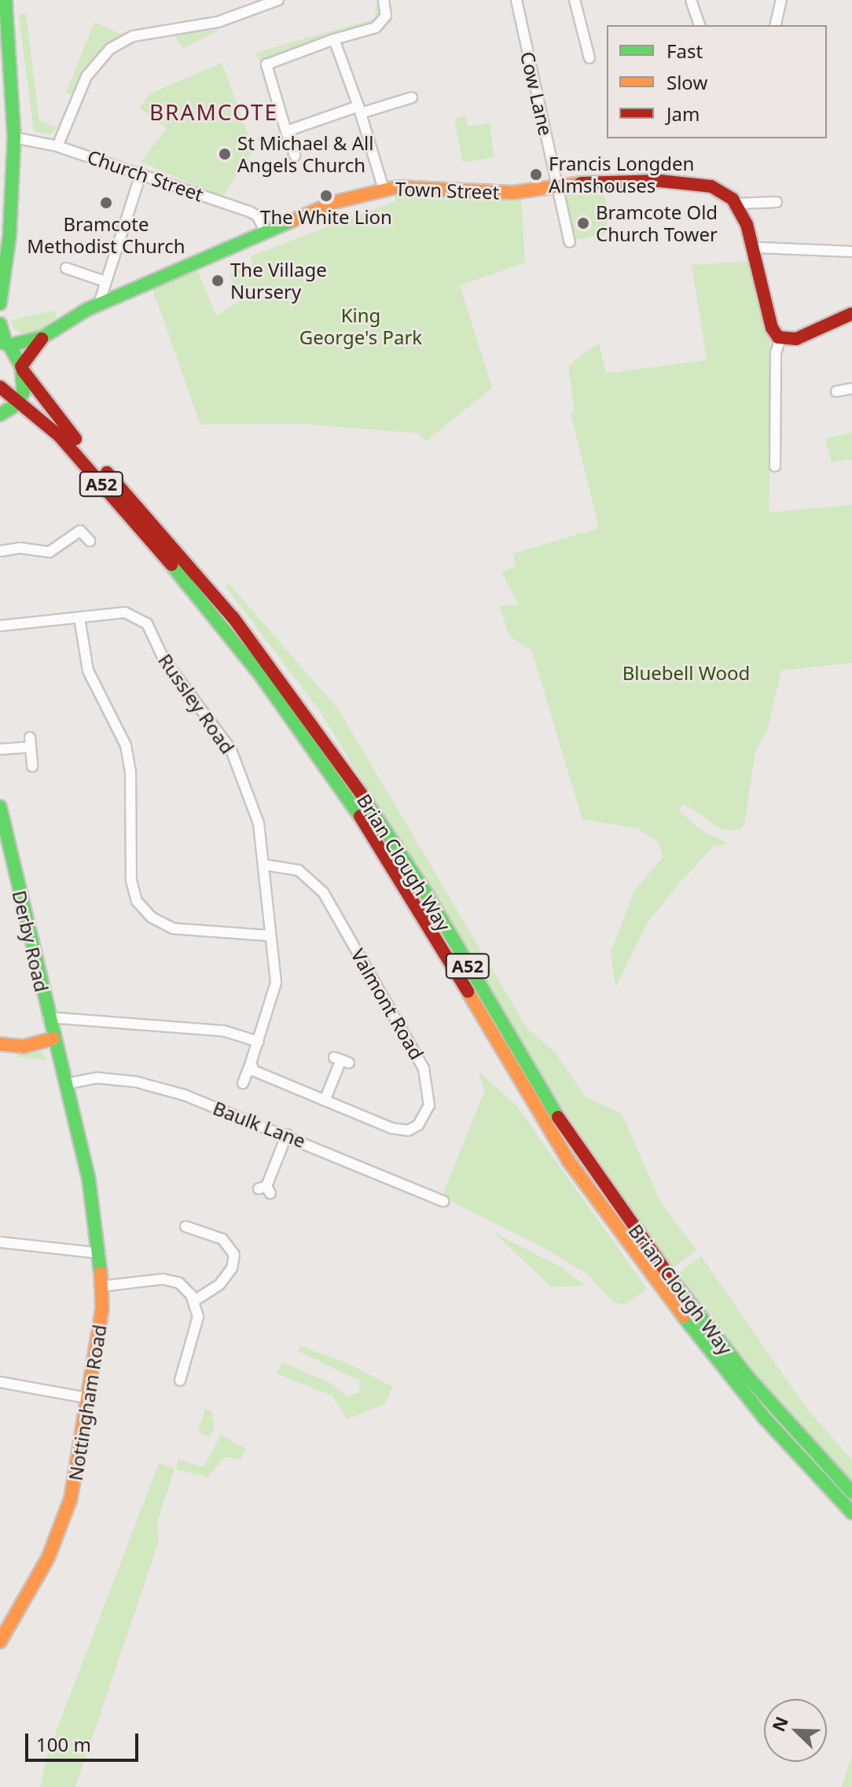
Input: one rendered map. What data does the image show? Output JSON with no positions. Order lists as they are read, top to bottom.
{
  "streets": {
    "main road": [
      "Town Street",
      "A52",
      "Brian Clough Way",
      "Derby Road",
      "Nottingham Road"
    ],
    "street": [
      "Cow Lane",
      "Church Street",
      "Russley Road",
      "Valmont Road",
      "Baulk Lane"
    ]
  },
  "crossings": [
    ["Cow Lane", "Town Street"],
    ["Church Street", "Town Street"],
    ["Town Street", "A52"],
    ["Town Street", "Brian Clough Way"],
    ["A52", "Brian Clough Way"],
    ["Russley Road", "Valmont Road"],
    ["Derby Road", "Nottingham Road"],
    ["Baulk Lane", "Nottingham Road"]
  ],
  "districts": ["BRAMCOTE"],
  "parks": ["King George's Park", "Bluebell Wood"],
  "places": [
    "St Michael & All Angels Church",
    "Francis Longden Almshouses",
    "The White Lion",
    "Bramcote Methodist Church",
    "Bramcote Old Church Tower",
    "The Village Nursery"
  ],
  "legend": ["Fast", "Slow", "Jam"],
  "scale_bar": "100 m",
  "north": "top left"
}
